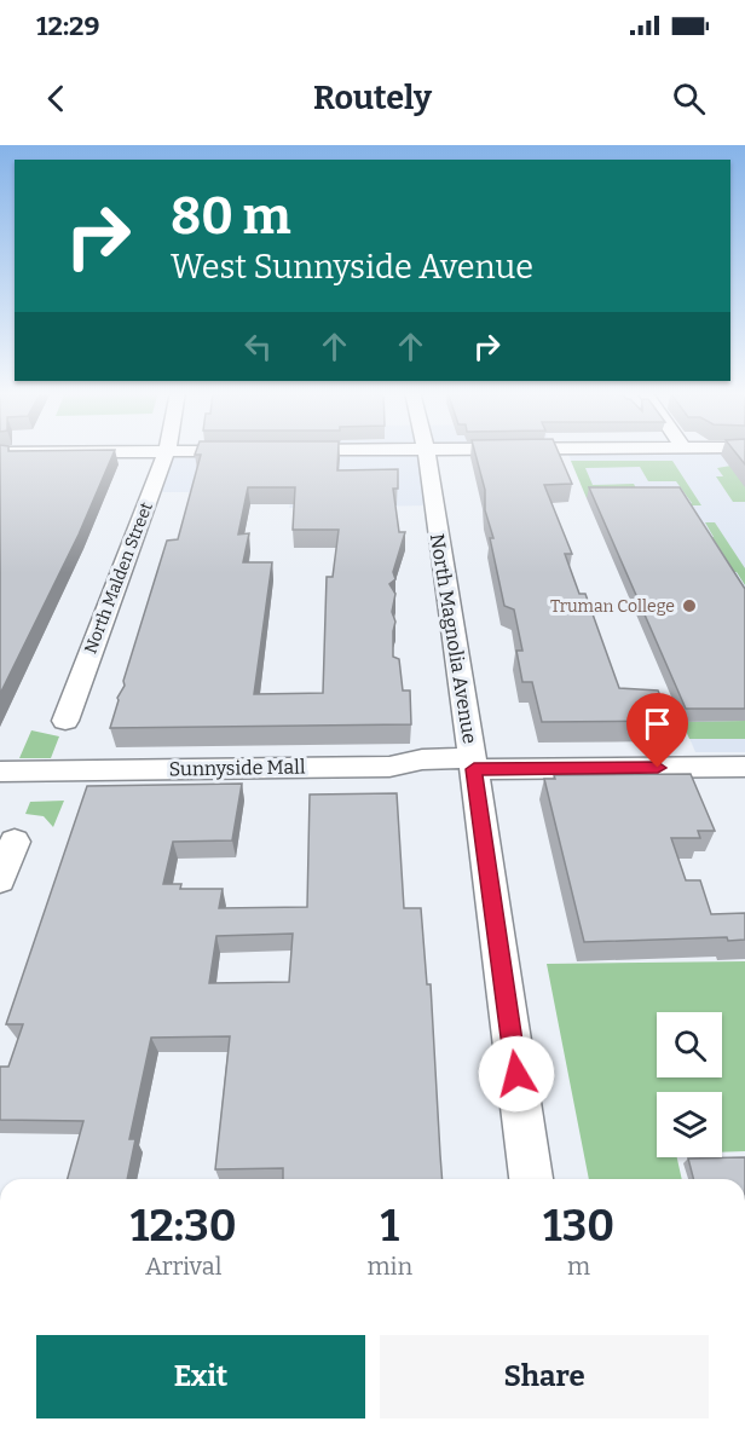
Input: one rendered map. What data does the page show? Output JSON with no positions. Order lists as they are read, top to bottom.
{
  "streets": {
    "street": ["North Malden Street", "North Magnolia Avenue", "Sunnyside Mall"]
  },
  "crossings": [
    ["North Magnolia Avenue", "Sunnyside Mall"]
  ],
  "places": ["Truman College"],
  "page": {
    "status": "12:29",
    "header": "Routely",
    "turn": ["80 m", "West Sunnyside Avenue"],
    "eta": [
      "12:30",
      "Arrival",
      "1",
      "min",
      "130",
      "m"
    ],
    "buttons": ["Exit", "Share"]
  }
}
